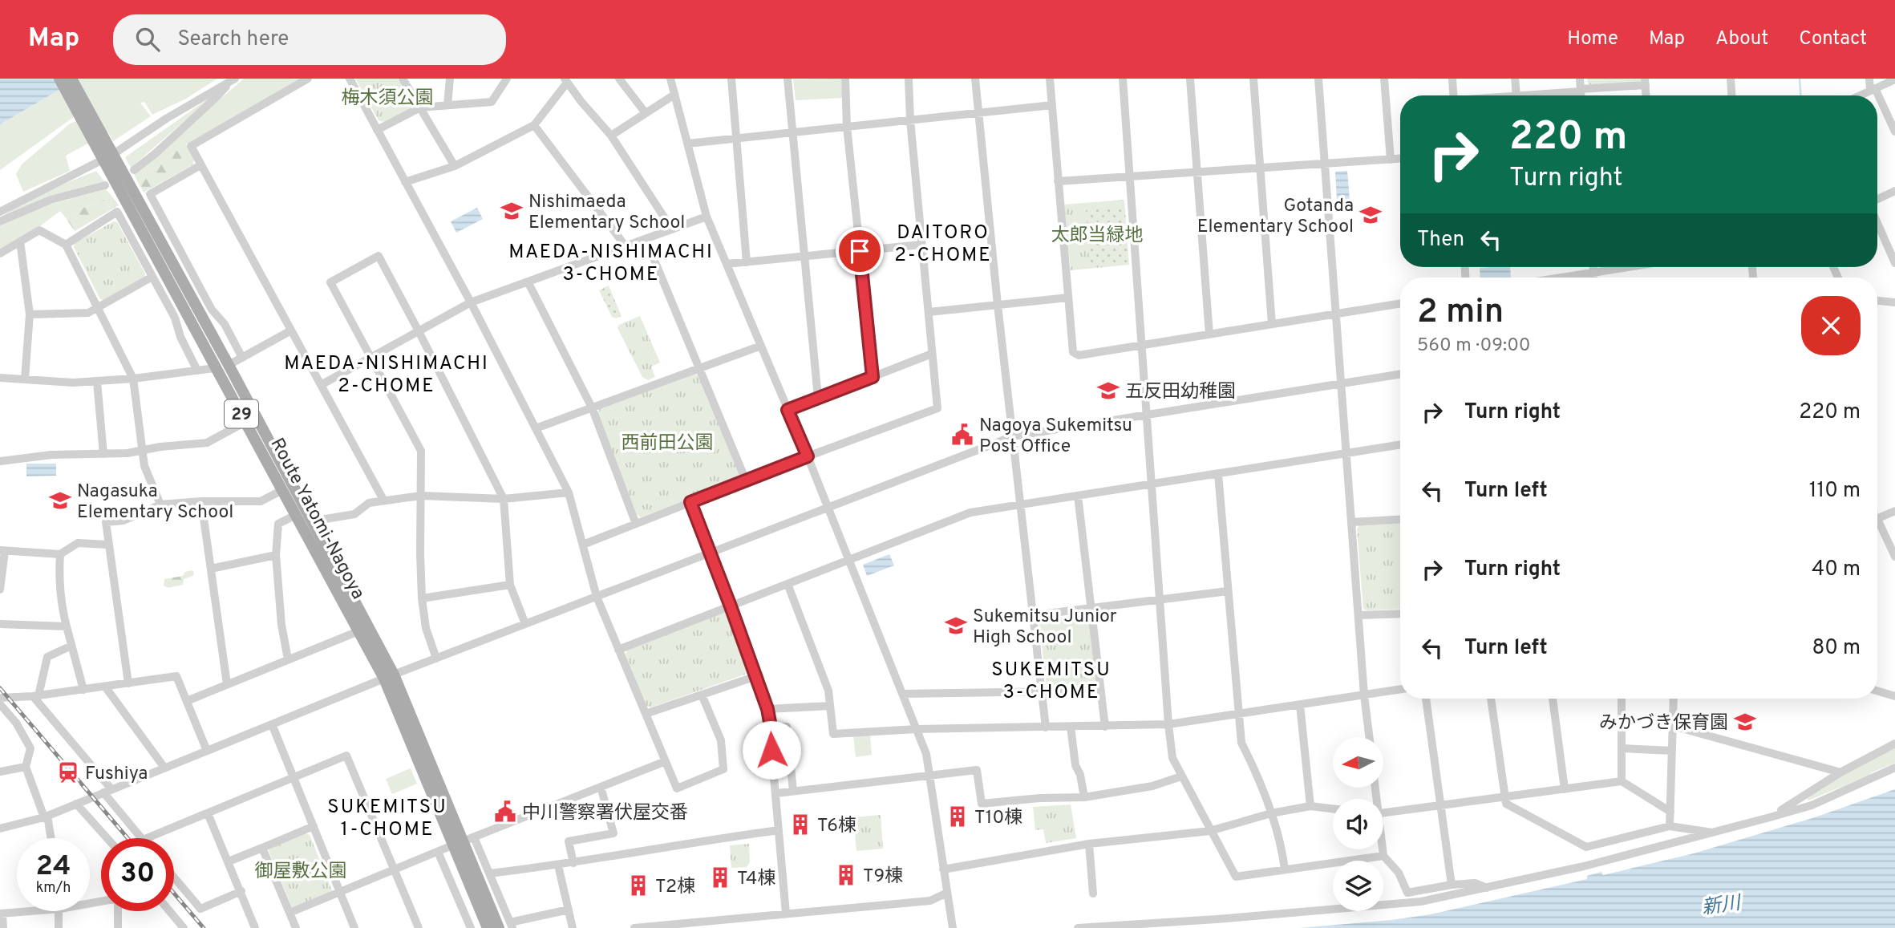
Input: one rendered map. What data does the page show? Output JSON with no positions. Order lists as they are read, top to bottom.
{
  "streets": {
    "main road": ["29", "Route Yatomi-Nagoya"]
  },
  "districts": [
    "DAITORO 2-CHOME",
    "MAEDA-NISHIMACHI 3-CHOME",
    "MAEDA-NISHIMACHI 2-CHOME",
    "SUKEMITSU 3-CHOME",
    "SUKEMITSU 1-CHOME"
  ],
  "water": ["新川"],
  "parks": [
    "梅木須公園",
    "太郎当緑地",
    "西前田公園",
    "御屋敷公園"
  ],
  "places": {
    "school or university": [
      "Nishimaeda Elementary School",
      "Gotanda Elementary School",
      "五反田幼稚園",
      "Nagasuka Elementary School",
      "Sukemitsu Junior High School",
      "みかづき保育園"
    ],
    "public building": ["Nagoya Sukemitsu Post Office", "中川警察署伏屋交番"],
    "station": ["Fushiya"],
    "building": [
      "T10棟",
      "T6棟",
      "T9棟",
      "T4棟",
      "T2棟"
    ]
  },
  "north": "left",
  "page": {
    "header": "Map",
    "search": "Search here",
    "nav": [
      "Home",
      "Map",
      "About",
      "Contact"
    ],
    "turn": ["220 m", "Turn right"],
    "then": "Then",
    "heading": ["2 min", "560 m · 09:00"],
    "list": [
      {
        "name": "Turn right",
        "value": "220 m"
      },
      {
        "name": "Turn left",
        "value": "110 m"
      },
      {
        "name": "Turn right",
        "value": "40 m"
      },
      {
        "name": "Turn left",
        "value": "80 m"
      }
    ],
    "speed": "24 km/h",
    "limit": "30"
  }
}
